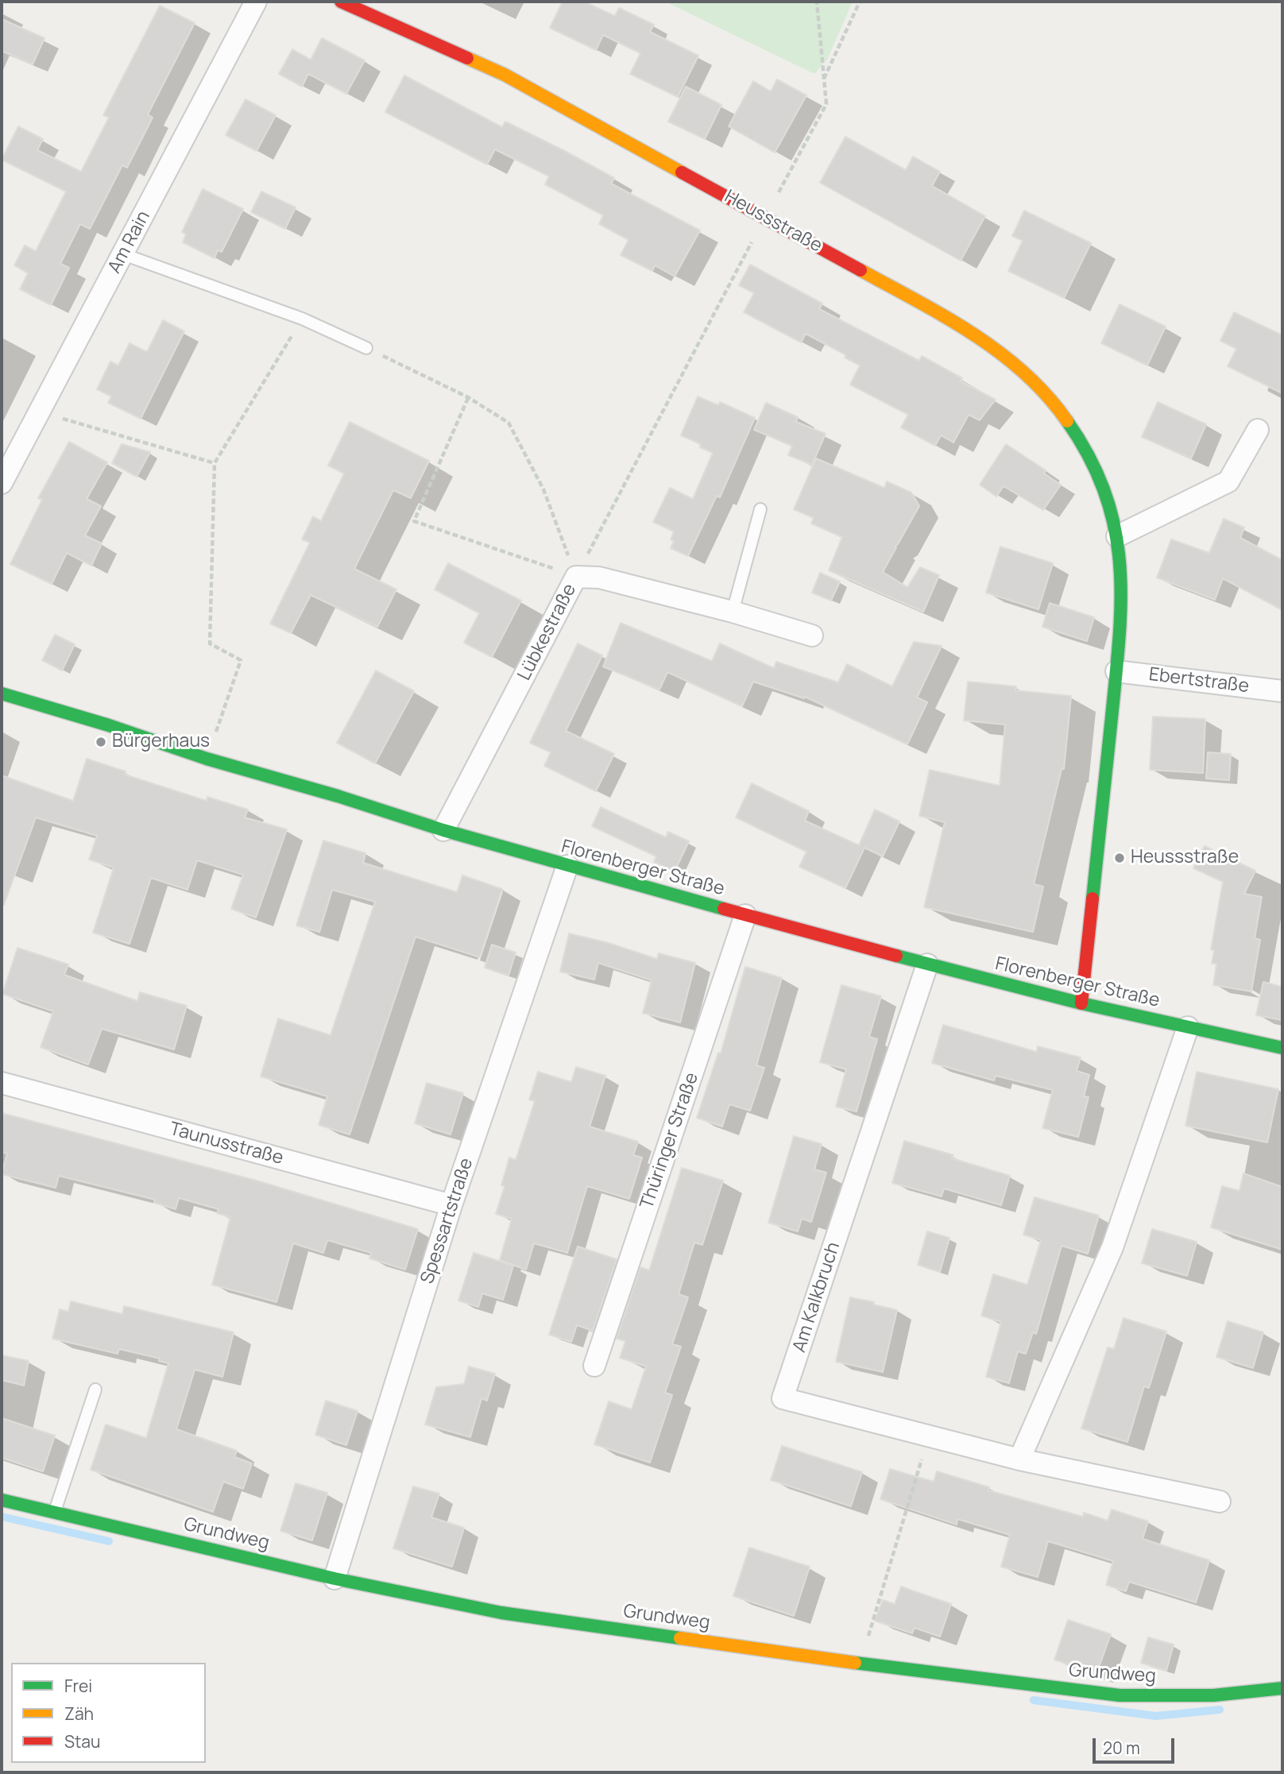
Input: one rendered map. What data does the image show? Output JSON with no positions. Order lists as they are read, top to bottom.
{
  "streets": {
    "street": [
      "Heussstraße",
      "Am Rain",
      "Lübkestraße",
      "Ebertstraße",
      "Florenberger Straße",
      "Thüringer Straße",
      "Taunusstraße",
      "Spessartstraße",
      "Am Kalkbruch",
      "Grundweg"
    ]
  },
  "crossings": [
    ["Heussstraße", "Ebertstraße"],
    ["Heussstraße", "Florenberger Straße"],
    ["Lübkestraße", "Florenberger Straße"],
    ["Florenberger Straße", "Thüringer Straße"],
    ["Florenberger Straße", "Spessartstraße"],
    ["Florenberger Straße", "Am Kalkbruch"],
    ["Taunusstraße", "Spessartstraße"],
    ["Spessartstraße", "Grundweg"]
  ],
  "places": ["Bürgerhaus", "Heussstraße"],
  "legend": ["Frei", "Zäh", "Stau"],
  "scale_bar": "20 m"
}
